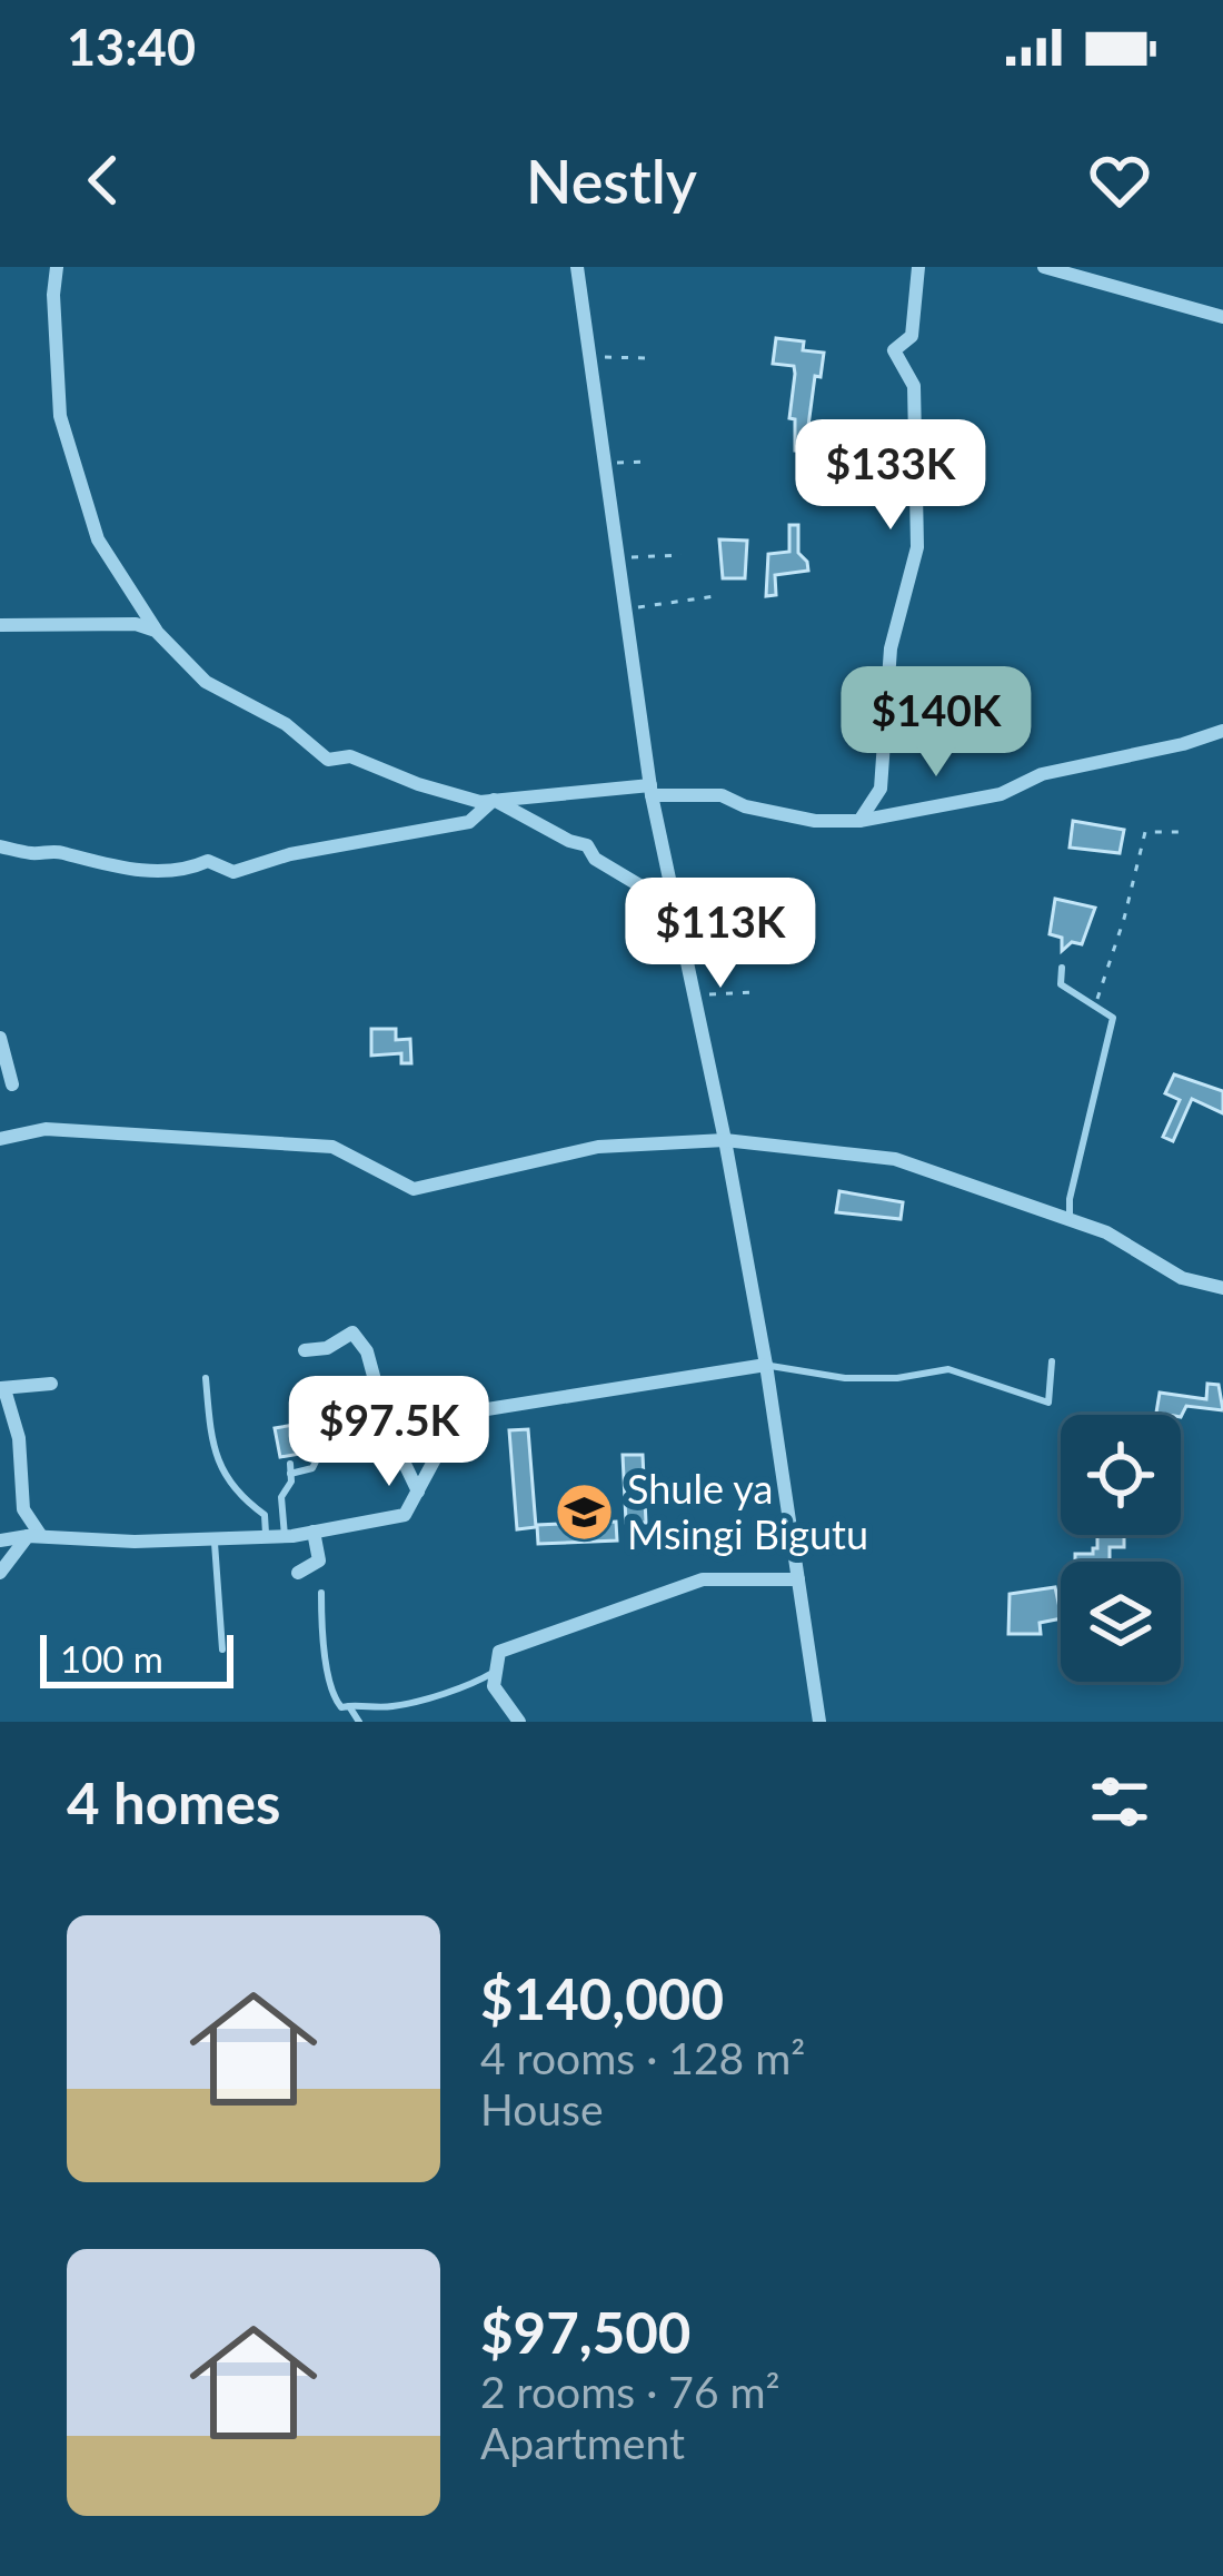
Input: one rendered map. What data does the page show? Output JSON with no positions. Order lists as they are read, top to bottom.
{
  "places": {
    "school or university": ["Shule ya Msingi Bigutu"]
  },
  "scale_bar": "100 m",
  "page": {
    "status": "13:40",
    "header": "Nestly",
    "price": [
      "$133K",
      "$140K",
      "$113K",
      "$97.5K"
    ],
    "scale": "100 m",
    "heading": "4 homes",
    "list": [
      {
        "name": "$140,000",
        "note": "4 rooms · 128 m² · House"
      },
      {
        "name": "$97,500",
        "note": "2 rooms · 76 m² · Apartment"
      }
    ]
  }
}
